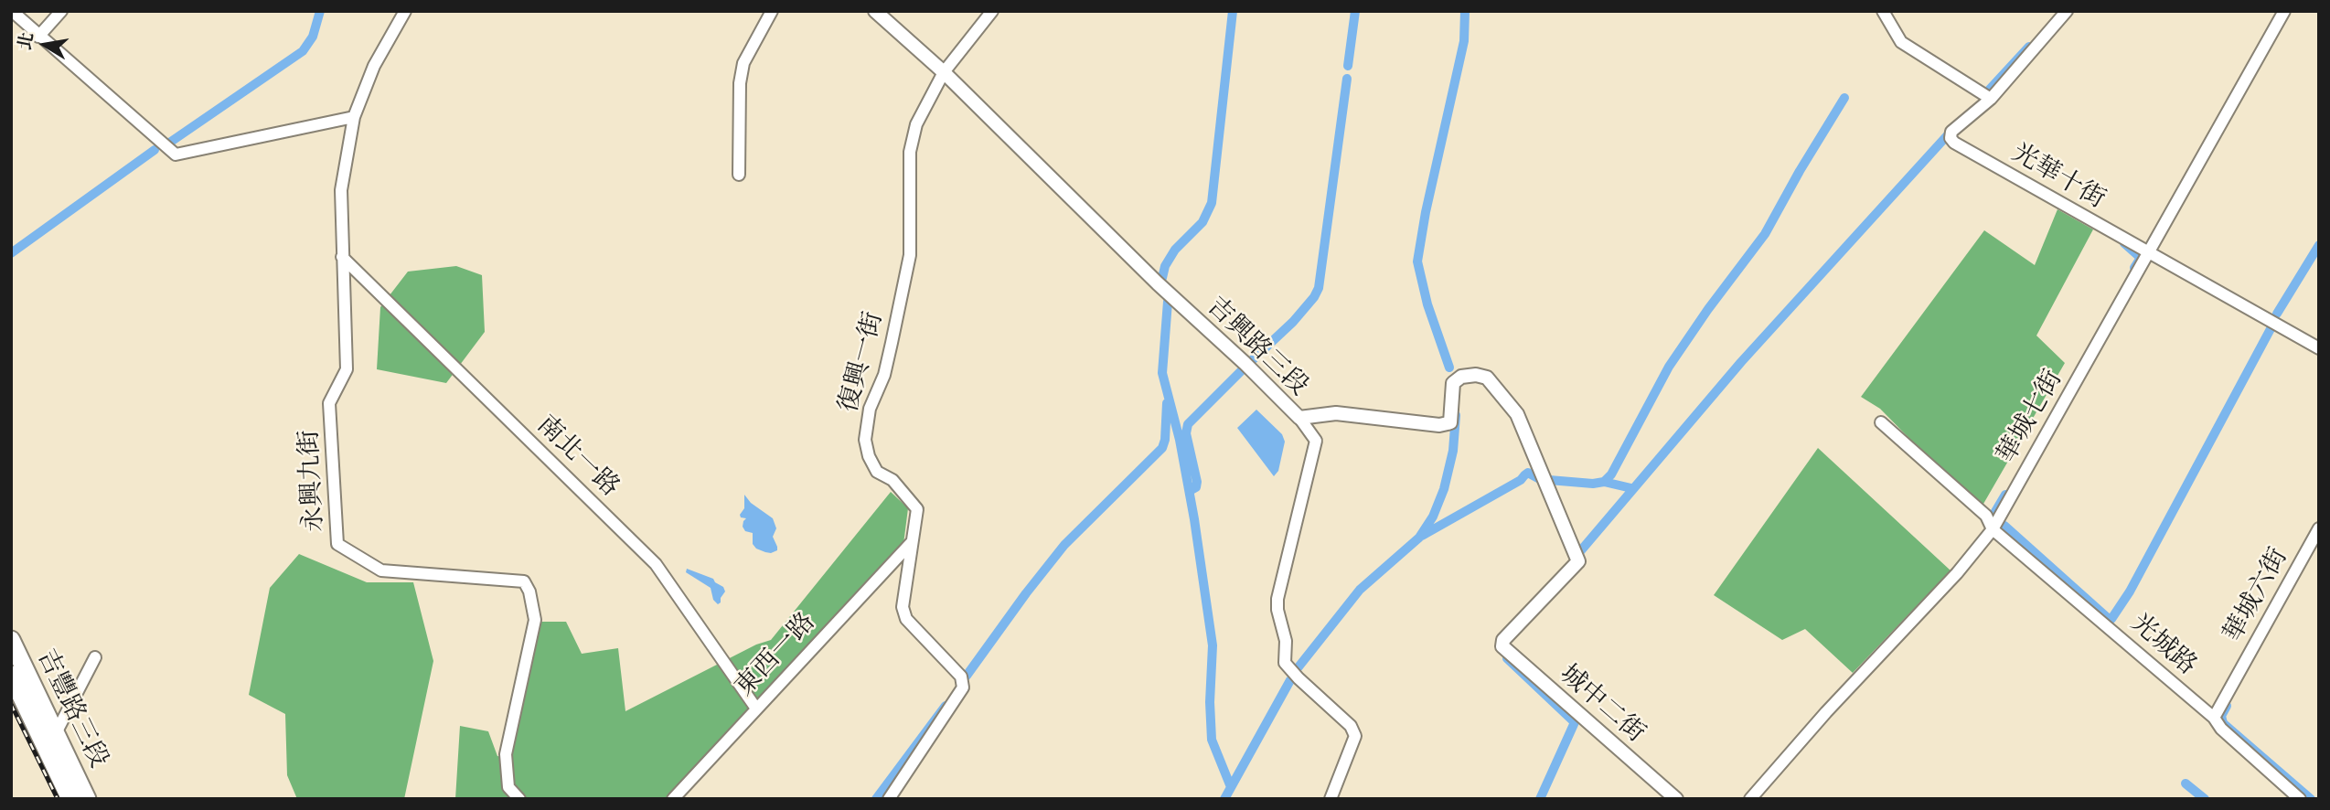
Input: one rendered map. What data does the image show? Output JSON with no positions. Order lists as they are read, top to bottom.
{
  "streets": {
    "main road": ["吉豐路三段"],
    "street": [
      "光華十街",
      "吉興路三段",
      "復興一街",
      "華城七街",
      "南北一路",
      "永興九街",
      "華城六街",
      "光城路",
      "東西一路",
      "城中二街"
    ]
  },
  "crossings": [
    ["光華十街", "華城七街"],
    ["吉興路三段", "復興一街"],
    ["吉興路三段", "城中二街"],
    ["復興一街", "東西一路"],
    ["華城七街", "光城路"],
    ["南北一路", "永興九街"],
    ["南北一路", "東西一路"],
    ["華城六街", "光城路"]
  ],
  "north": "left"
}
